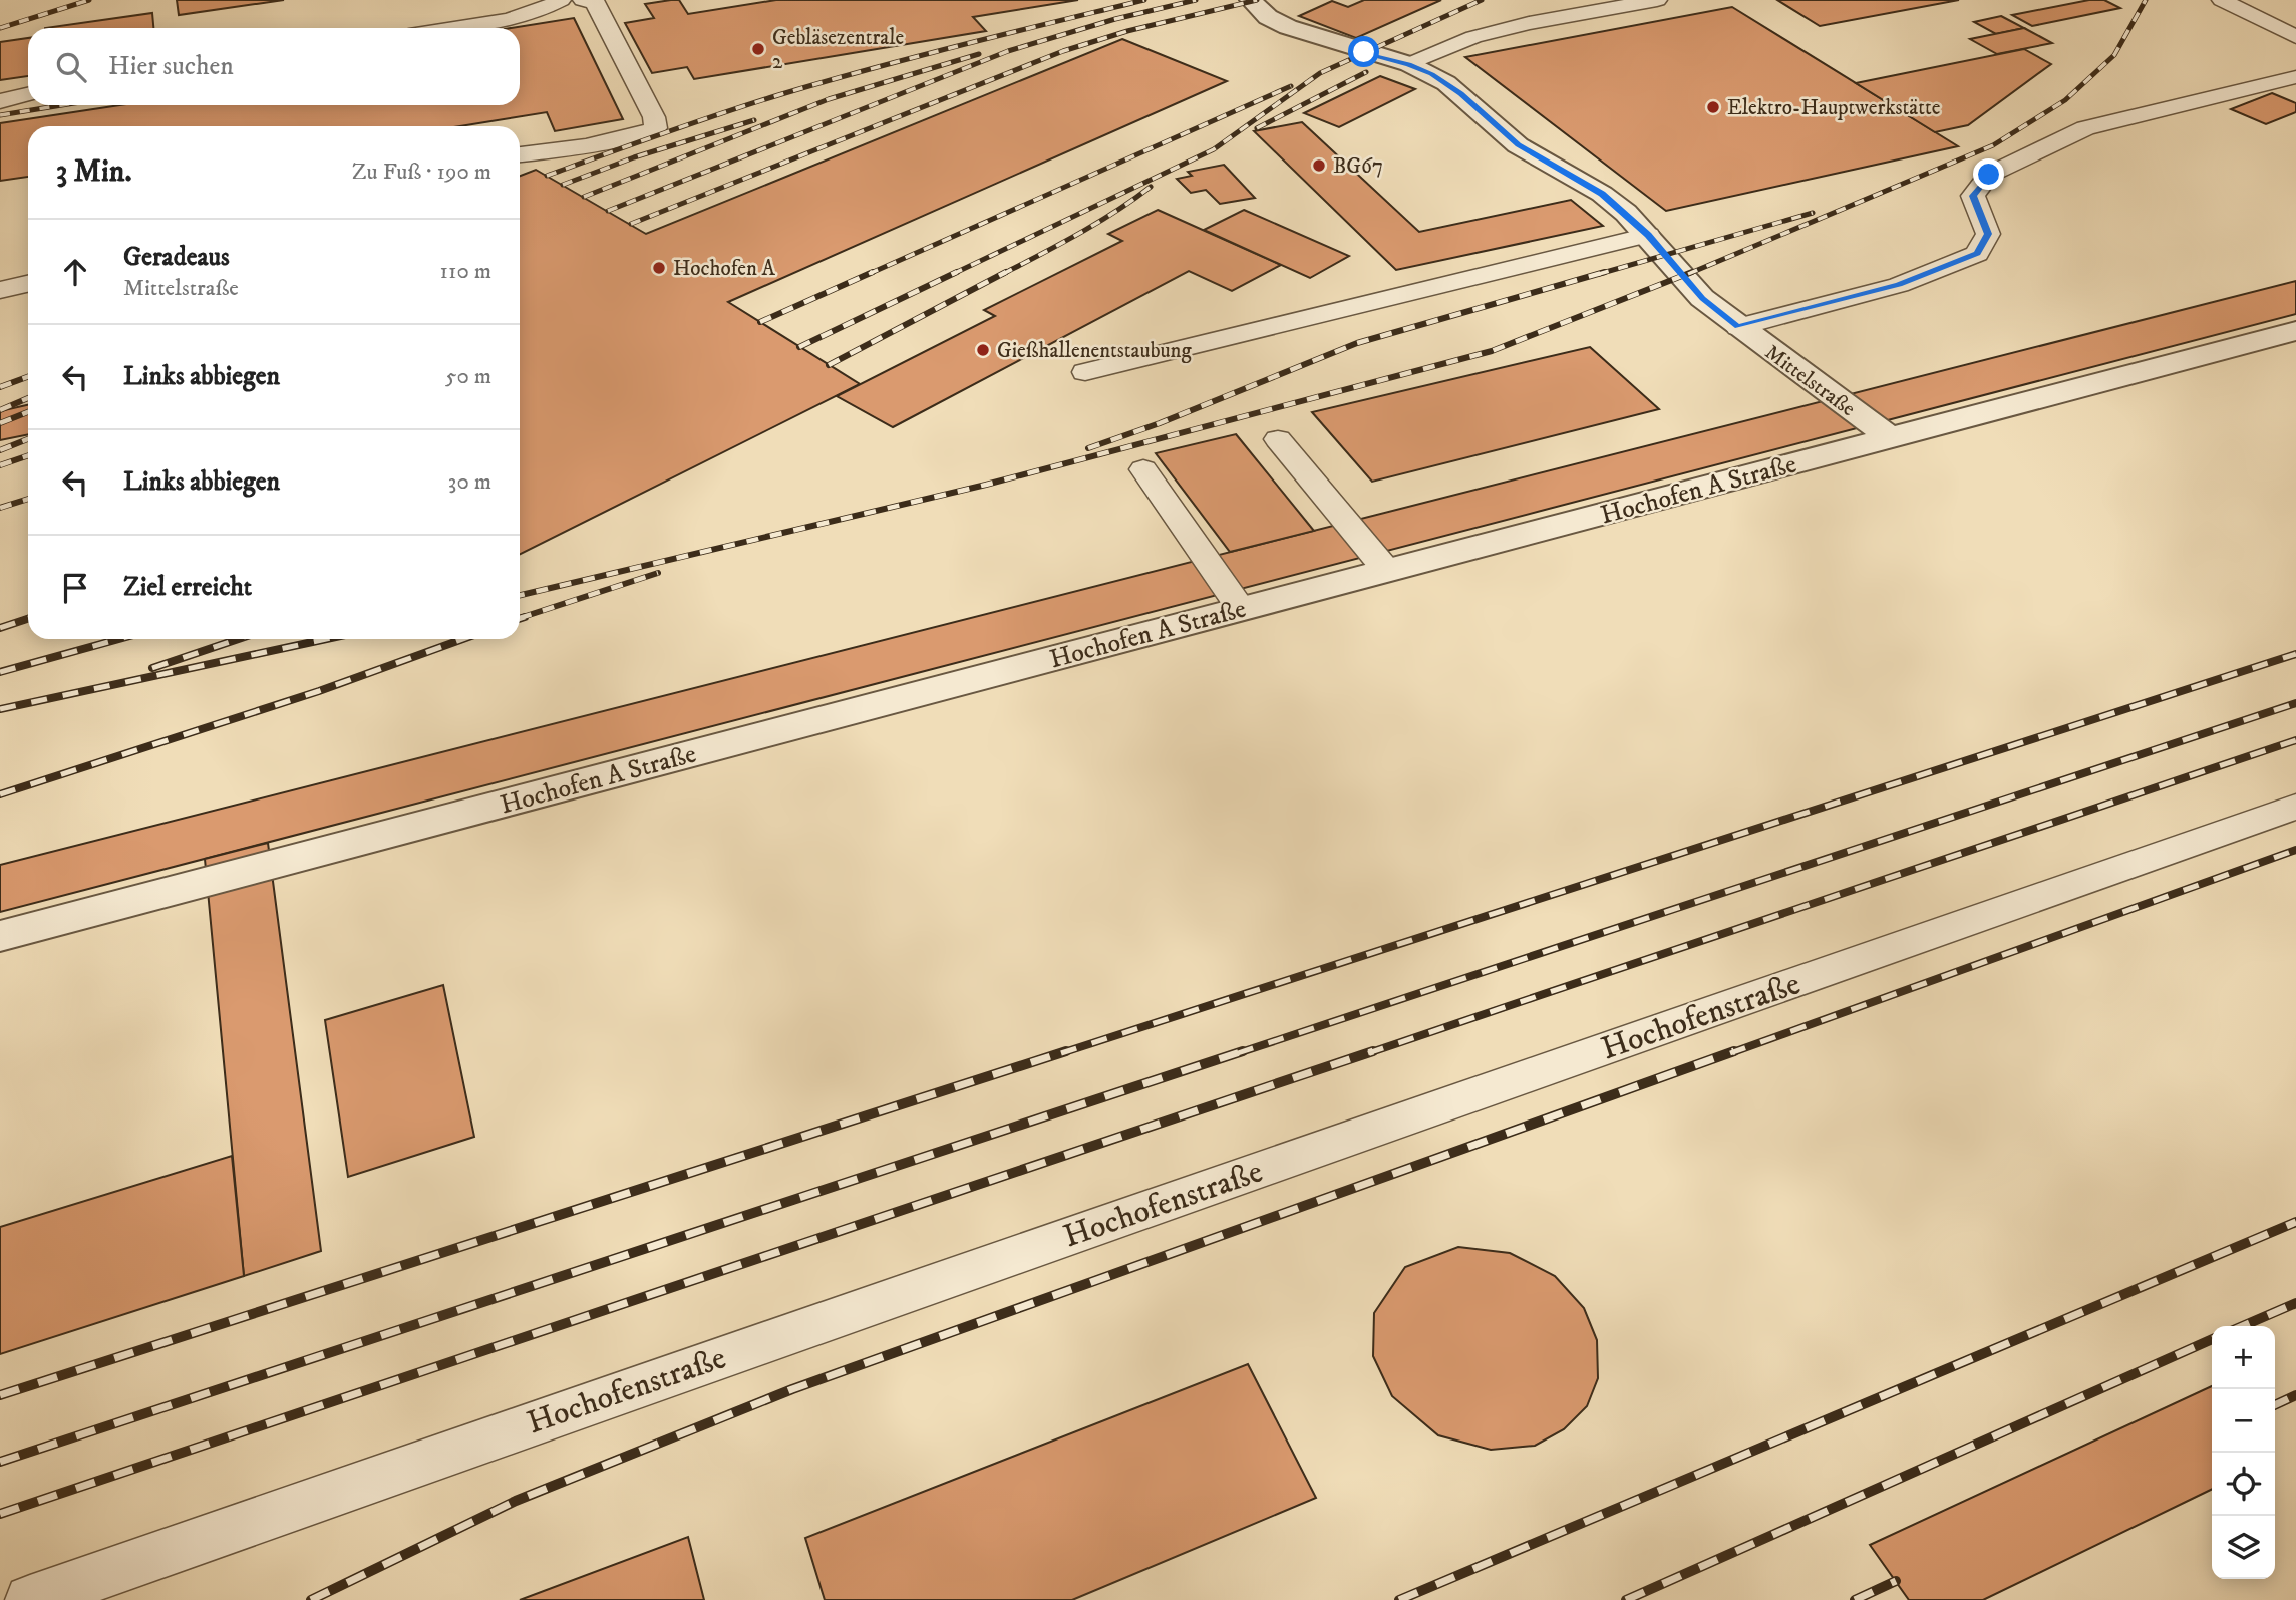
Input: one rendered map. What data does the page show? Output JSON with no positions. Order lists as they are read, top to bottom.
{
  "streets": {
    "street": ["Mittelstraße", "Hochofen A Straße"],
    "lane": ["Hochofenstraße"]
  },
  "crossings": [
    ["Mittelstraße", "Hochofen A Straße"]
  ],
  "places": [
    "Gebläsezentrale 2",
    "Elektro-Hauptwerkstätte",
    "BG67",
    "Hochofen A",
    "Gießhallenentstaubung"
  ],
  "page": {
    "search": "Hier suchen",
    "heading": ["3 Min.", "Zu Fuß · 190 m"],
    "list": [
      ["Geradeaus", "Mittelstraße", "110 m"],
      ["Links abbiegen", "50 m"],
      ["Links abbiegen", "30 m"],
      "Ziel erreicht"
    ],
    "map_buttons": ["+", "−"]
  }
}
